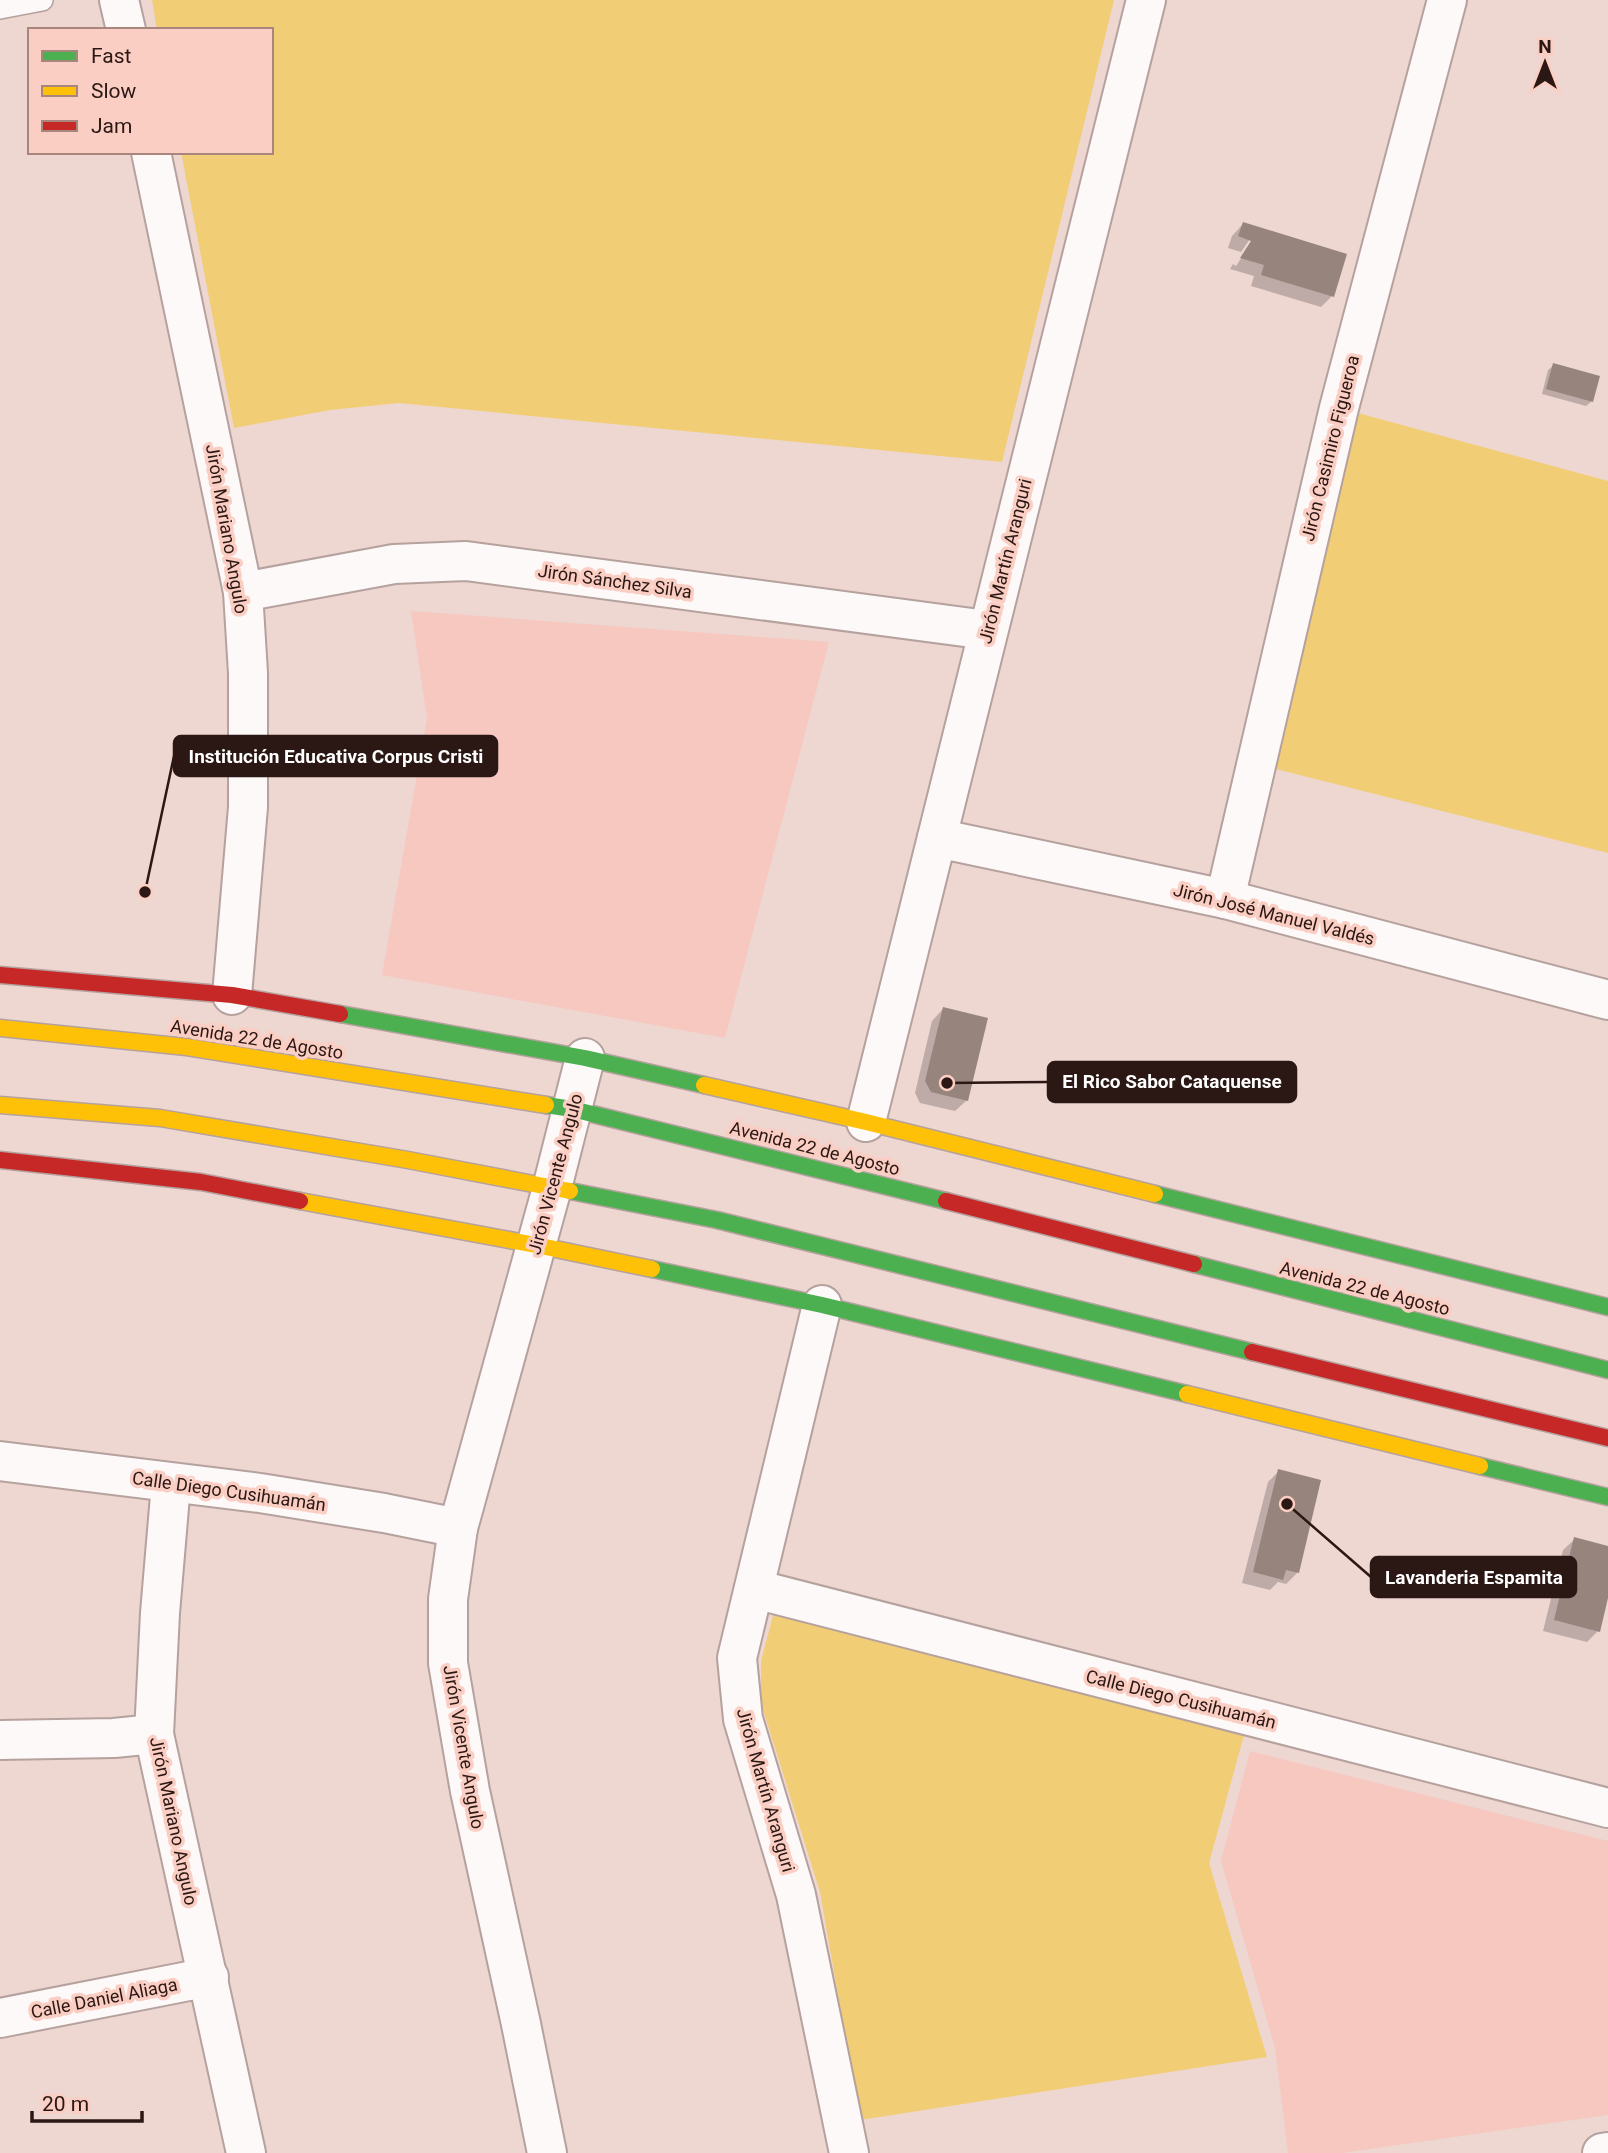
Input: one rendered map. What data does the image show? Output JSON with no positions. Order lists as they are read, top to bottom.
{
  "streets": {
    "street": [
      "Jirón Casimiro Figueroa",
      "Jirón Mariano Angulo",
      "Jirón Martín Aranguri",
      "Jirón Sánchez Silva",
      "Jirón José Manuel Valdés",
      "Avenida 22 de Agosto",
      "Jirón Vicente Angulo",
      "Calle Diego Cusihuamán",
      "Calle Daniel Aliaga"
    ]
  },
  "crossings": [
    ["Jirón Casimiro Figueroa", "Jirón José Manuel Valdés"],
    ["Jirón Mariano Angulo", "Jirón Sánchez Silva"],
    ["Jirón Mariano Angulo", "Avenida 22 de Agosto"],
    ["Jirón Mariano Angulo", "Calle Diego Cusihuamán"],
    ["Jirón Mariano Angulo", "Calle Daniel Aliaga"],
    ["Jirón Martín Aranguri", "Jirón Sánchez Silva"],
    ["Jirón Martín Aranguri", "Jirón José Manuel Valdés"],
    ["Jirón Martín Aranguri", "Avenida 22 de Agosto"],
    ["Jirón Martín Aranguri", "Calle Diego Cusihuamán"],
    ["Avenida 22 de Agosto", "Jirón Vicente Angulo"],
    ["Jirón Vicente Angulo", "Calle Diego Cusihuamán"]
  ],
  "places": ["Institución Educativa Corpus Cristi", "El Rico Sabor Cataquense", "Lavanderia Espamita"],
  "legend": ["Fast", "Slow", "Jam"],
  "scale_bar": "20 m",
  "north": "top"
}
